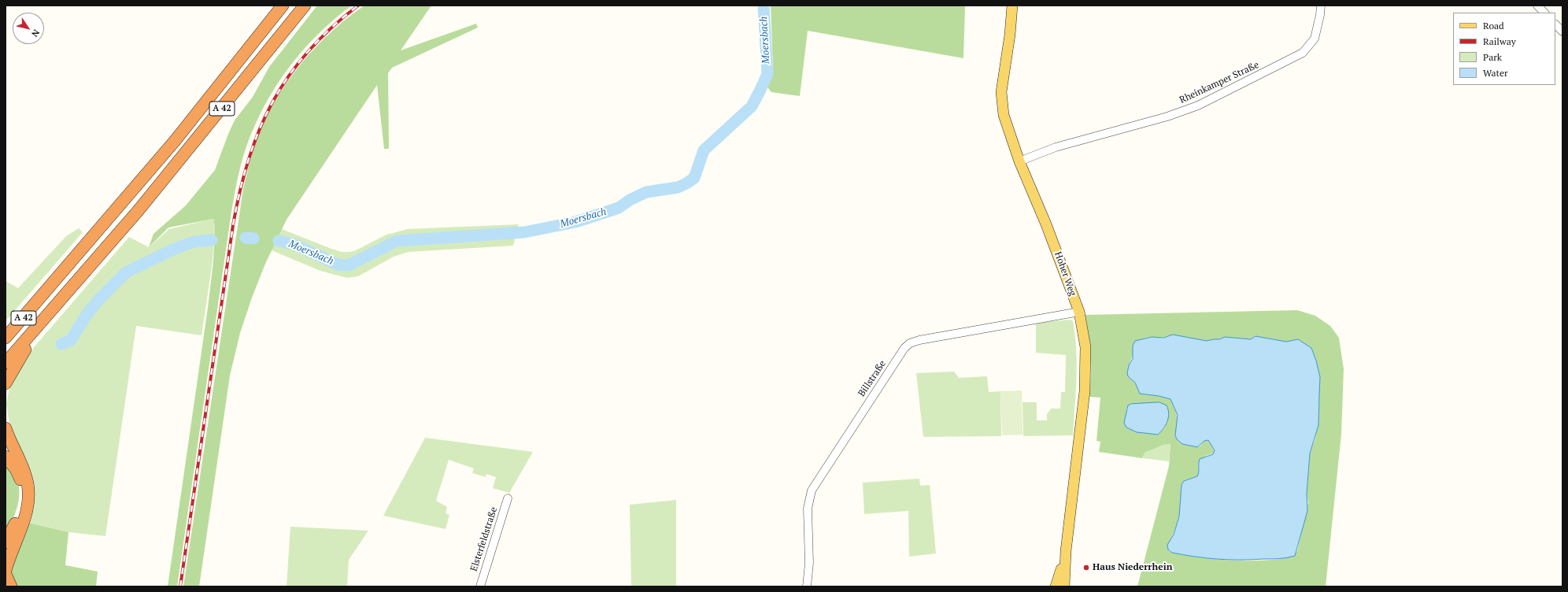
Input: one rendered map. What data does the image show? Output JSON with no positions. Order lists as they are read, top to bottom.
{
  "streets": {
    "highway": ["A 42"],
    "main road": ["Hoher Weg"],
    "street": ["Rheinkamper Straße", "Billstraße", "Elsterfeldstraße"]
  },
  "crossings": [
    ["Rheinkamper Straße", "Hoher Weg"],
    ["Hoher Weg", "Billstraße"]
  ],
  "water": ["Moersbach"],
  "places": ["Haus Niederrhein"],
  "legend": [
    "Road",
    "Railway",
    "Park",
    "Water"
  ],
  "north": "bottom right"
}
